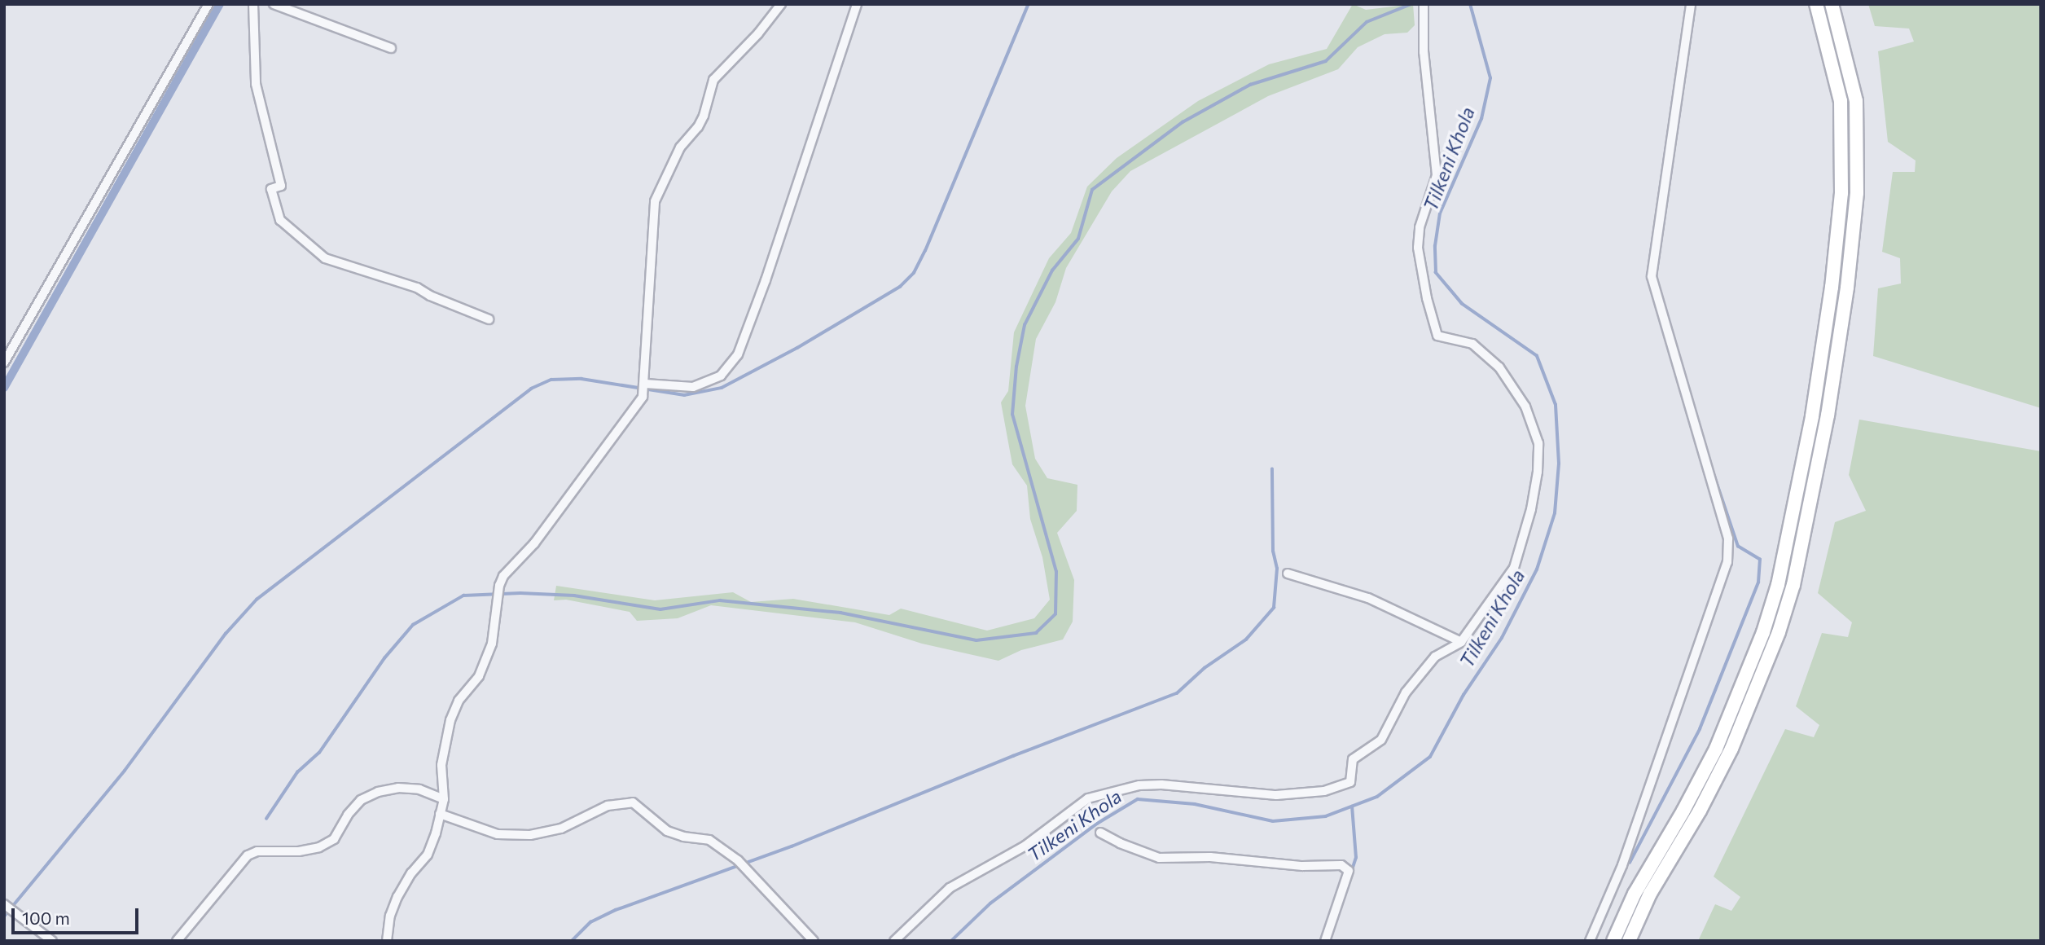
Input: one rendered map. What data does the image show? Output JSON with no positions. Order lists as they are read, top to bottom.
{
  "water": ["Tilkeni Khola"],
  "scale_bar": "100 m"
}
